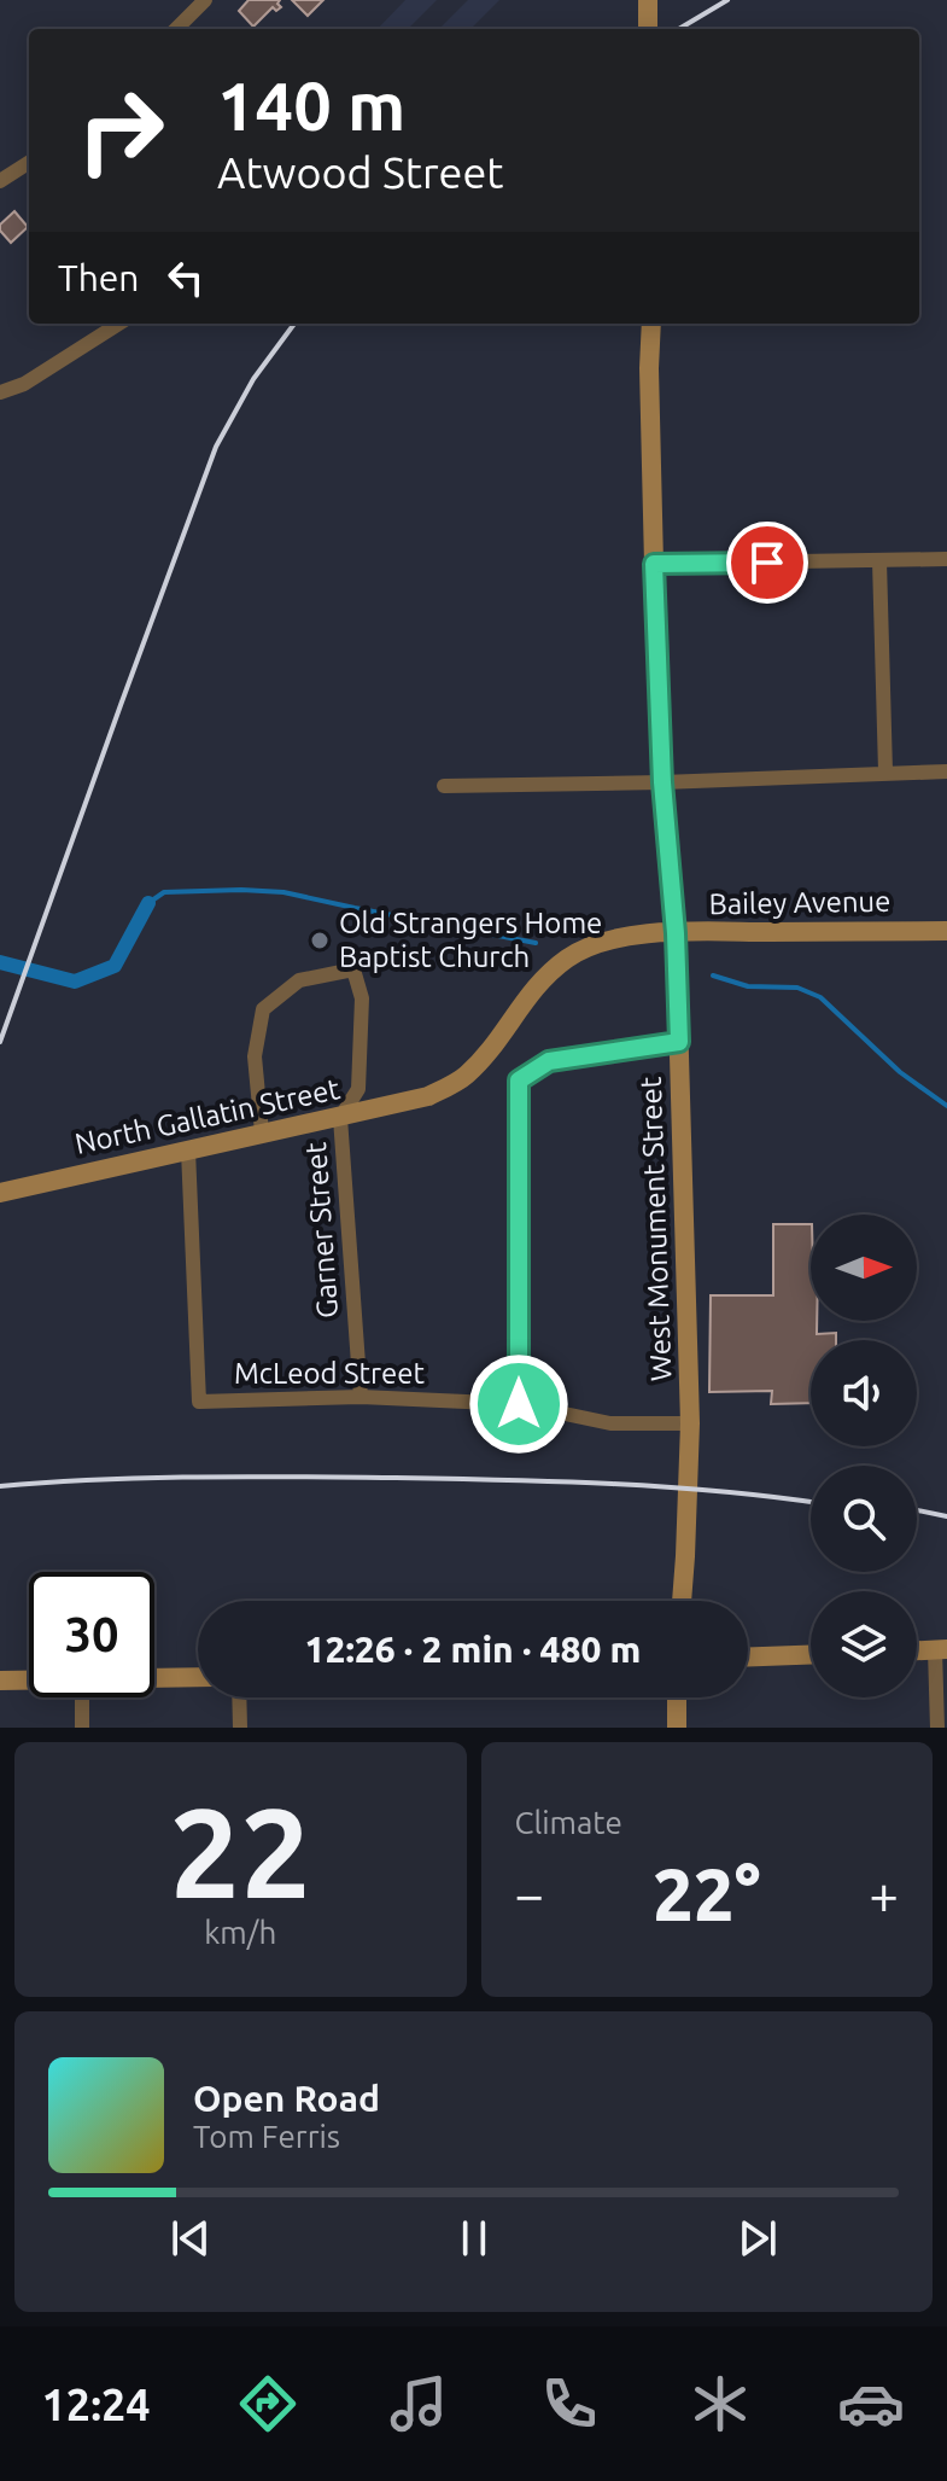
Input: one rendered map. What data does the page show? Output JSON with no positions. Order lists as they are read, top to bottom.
{
  "streets": {
    "street": [
      "Bailey Avenue",
      "North Gallatin Street",
      "West Monument Street",
      "Garner Street",
      "McLeod Street"
    ]
  },
  "crossings": [
    ["Bailey Avenue", "North Gallatin Street"],
    ["Bailey Avenue", "West Monument Street"],
    ["North Gallatin Street", "Garner Street"],
    ["North Gallatin Street", "McLeod Street"],
    ["West Monument Street", "McLeod Street"],
    ["Garner Street", "McLeod Street"]
  ],
  "places": ["Old Strangers Home Baptist Church"],
  "north": "right",
  "page": {
    "turn": ["140 m", "Atwood Street"],
    "then": "Then",
    "limit": "30",
    "trip": "12:26 · 2 min · 480 m",
    "tile": [
      ["22", "km/h"],
      "Climate"
    ],
    "heat": ["−", "22°", "+"],
    "song": ["Open Road", "Tom Ferris"],
    "tabs": "12:24"
  }
}
